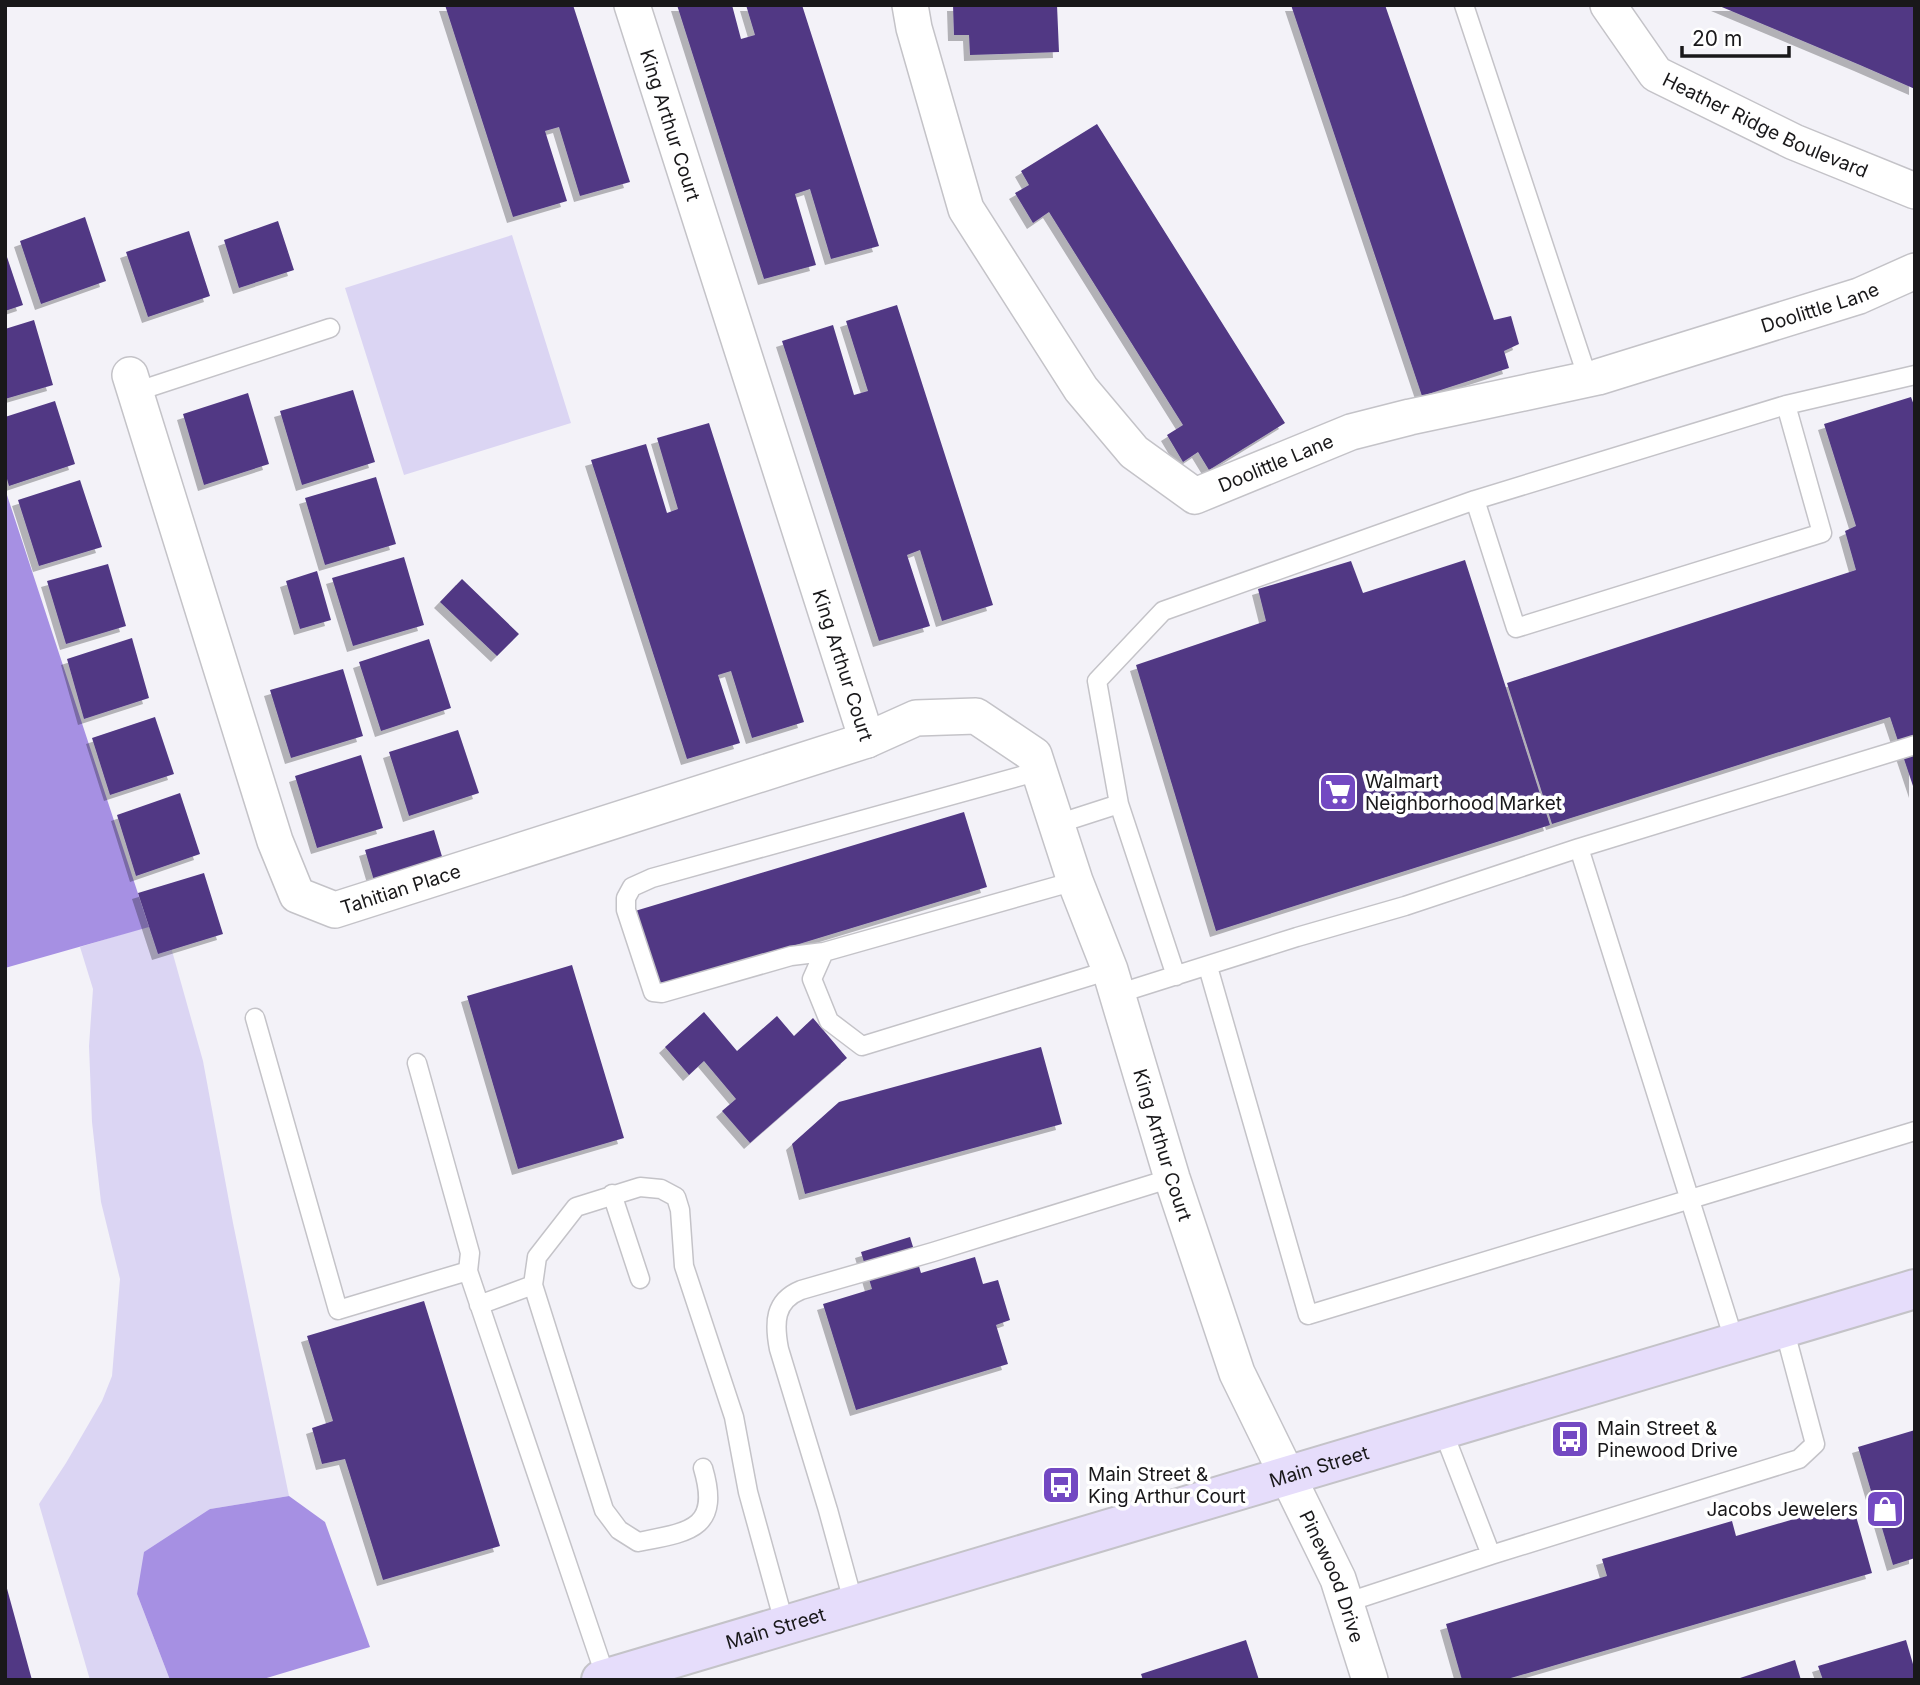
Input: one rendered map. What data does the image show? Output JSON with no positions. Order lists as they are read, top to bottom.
{
  "streets": {
    "main road": ["Main Street"],
    "street": [
      "King Arthur Court",
      "Heather Ridge Boulevard",
      "Doolittle Lane",
      "Tahitian Place",
      "Pinewood Drive"
    ]
  },
  "crossings": [
    ["King Arthur Court", "Tahitian Place"],
    ["King Arthur Court", "Main Street"],
    ["King Arthur Court", "Pinewood Drive"],
    ["Main Street", "Pinewood Drive"]
  ],
  "places": {
    "supermarket": ["Walmart Neighborhood Market"],
    "bus stop": ["Main Street & Pinewood Drive", "Main Street & King Arthur Court"],
    "shop": ["Jacobs Jewelers"]
  },
  "scale_bar": "20 m"
}
